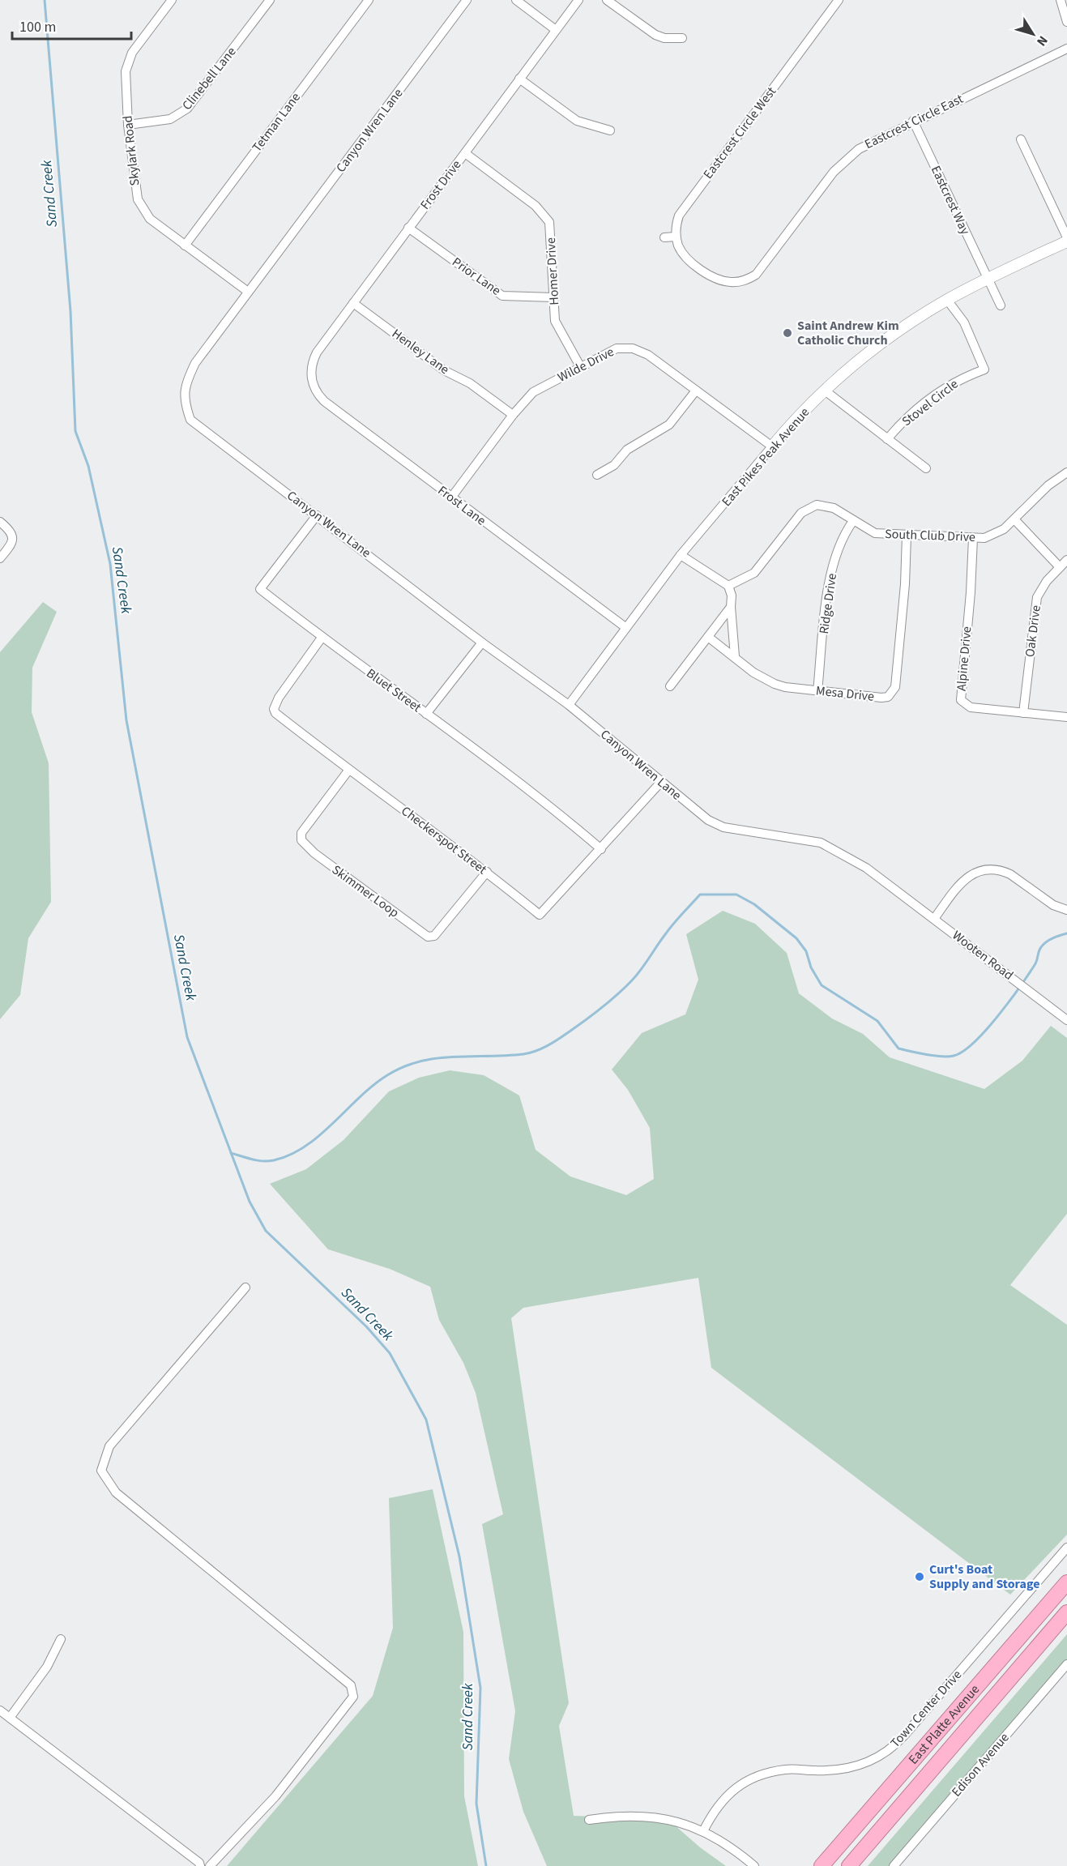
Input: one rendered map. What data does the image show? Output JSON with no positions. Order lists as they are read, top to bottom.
{
  "streets": {
    "highway": ["East Platte Avenue"],
    "street": [
      "Clinebell Lane",
      "Eastcrest Circle East",
      "Tetman Lane",
      "Canyon Wren Lane",
      "Eastcrest Circle West",
      "Skylark Road",
      "Frost Drive",
      "Eastcrest Way",
      "Homer Drive",
      "Prior Lane",
      "Henley Lane",
      "Wilde Drive",
      "Stovel Circle",
      "East Pikes Peak Avenue",
      "Frost Lane",
      "South Club Drive",
      "Ridge Drive",
      "Oak Drive",
      "Alpine Drive",
      "Bluet Street",
      "Mesa Drive",
      "Checkerspot Street",
      "Skimmer Loop",
      "Wooten Road",
      "Town Center Drive",
      "Edison Avenue"
    ]
  },
  "crossings": [
    ["Clinebell Lane", "Skylark Road"],
    ["Eastcrest Circle East", "Eastcrest Circle West"],
    ["Eastcrest Circle East", "Eastcrest Way"],
    ["Tetman Lane", "Skylark Road"],
    ["Canyon Wren Lane", "Skylark Road"],
    ["Canyon Wren Lane", "East Pikes Peak Avenue"],
    ["Canyon Wren Lane", "Bluet Street"],
    ["Canyon Wren Lane", "Checkerspot Street"],
    ["Canyon Wren Lane", "Wooten Road"],
    ["Frost Drive", "Homer Drive"],
    ["Frost Drive", "Prior Lane"],
    ["Frost Drive", "Henley Lane"],
    ["Frost Drive", "Frost Lane"],
    ["Eastcrest Way", "East Pikes Peak Avenue"],
    ["Homer Drive", "Prior Lane"],
    ["Homer Drive", "Wilde Drive"],
    ["Henley Lane", "Wilde Drive"],
    ["Wilde Drive", "East Pikes Peak Avenue"],
    ["Wilde Drive", "Frost Lane"],
    ["Stovel Circle", "East Pikes Peak Avenue"],
    ["East Pikes Peak Avenue", "Frost Lane"],
    ["South Club Drive", "Ridge Drive"],
    ["South Club Drive", "Alpine Drive"],
    ["South Club Drive", "Mesa Drive"],
    ["Ridge Drive", "Mesa Drive"],
    ["Oak Drive", "Alpine Drive"],
    ["Bluet Street", "Checkerspot Street"],
    ["Checkerspot Street", "Skimmer Loop"]
  ],
  "water": ["Sand Creek"],
  "places": ["Saint Andrew Kim Catholic Church", "Curt's Boat Supply and Storage"],
  "scale_bar": "100 m",
  "north": "bottom right"
}
